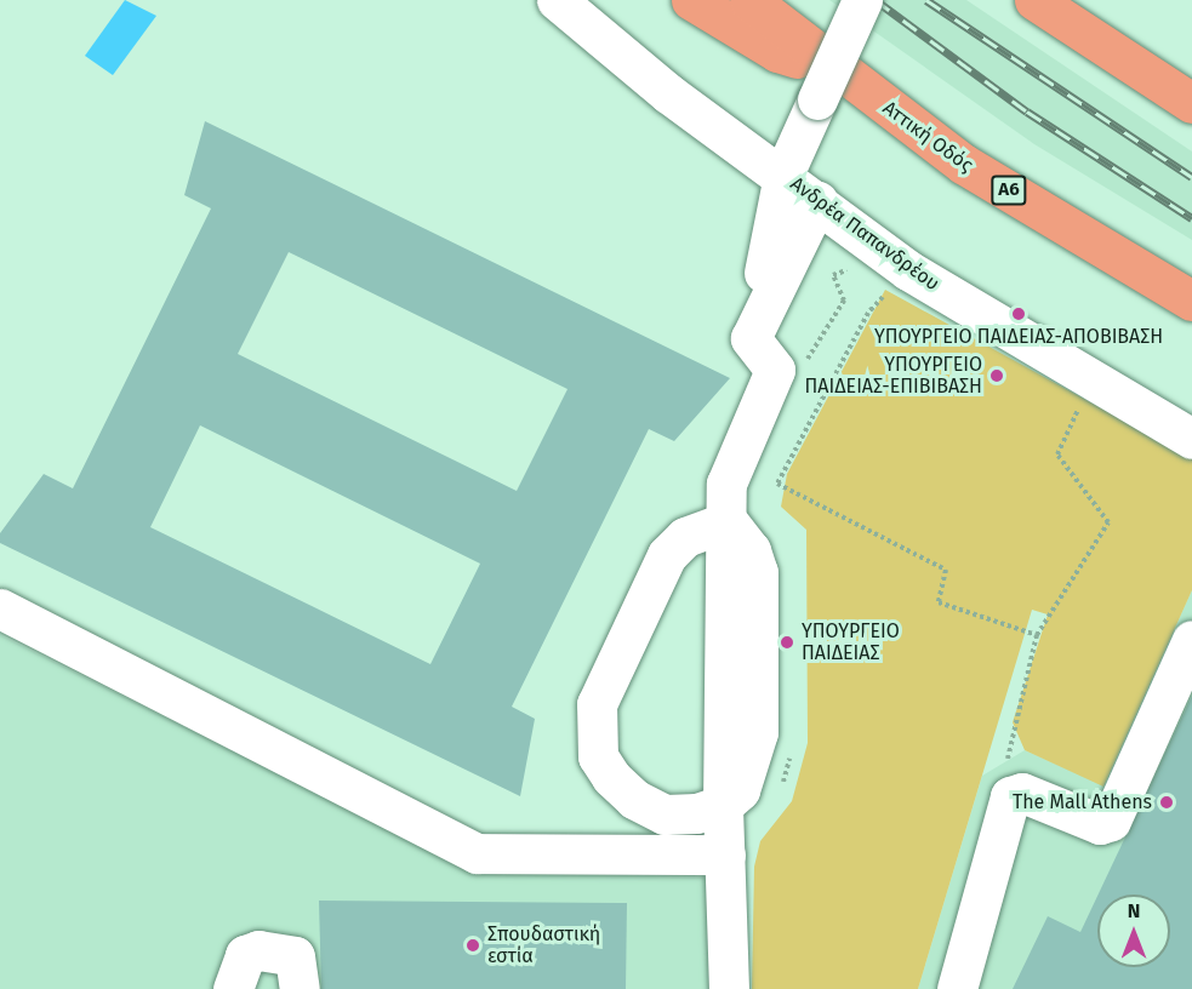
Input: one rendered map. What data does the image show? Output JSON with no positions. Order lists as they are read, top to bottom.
{
  "streets": {
    "highway": ["Αττική Οδός", "Α6"],
    "street": ["Ανδρέα Παπανδρέου"]
  },
  "places": [
    "ΥΠΟΥΡΓΕΙΟ ΠΑΙΔΕΙΑΣ-ΑΠΟΒΙΒΑΣΗ",
    "ΥΠΟΥΡΓΕΙΟ ΠΑΙΔΕΙΑΣ-ΕΠΙΒΙΒΑΣΗ",
    "ΥΠΟΥΡΓΕΙΟ ΠΑΙΔΕΙΑΣ",
    "The Mall Athens",
    "Σπουδαστική εστία"
  ],
  "north": "top"
}
